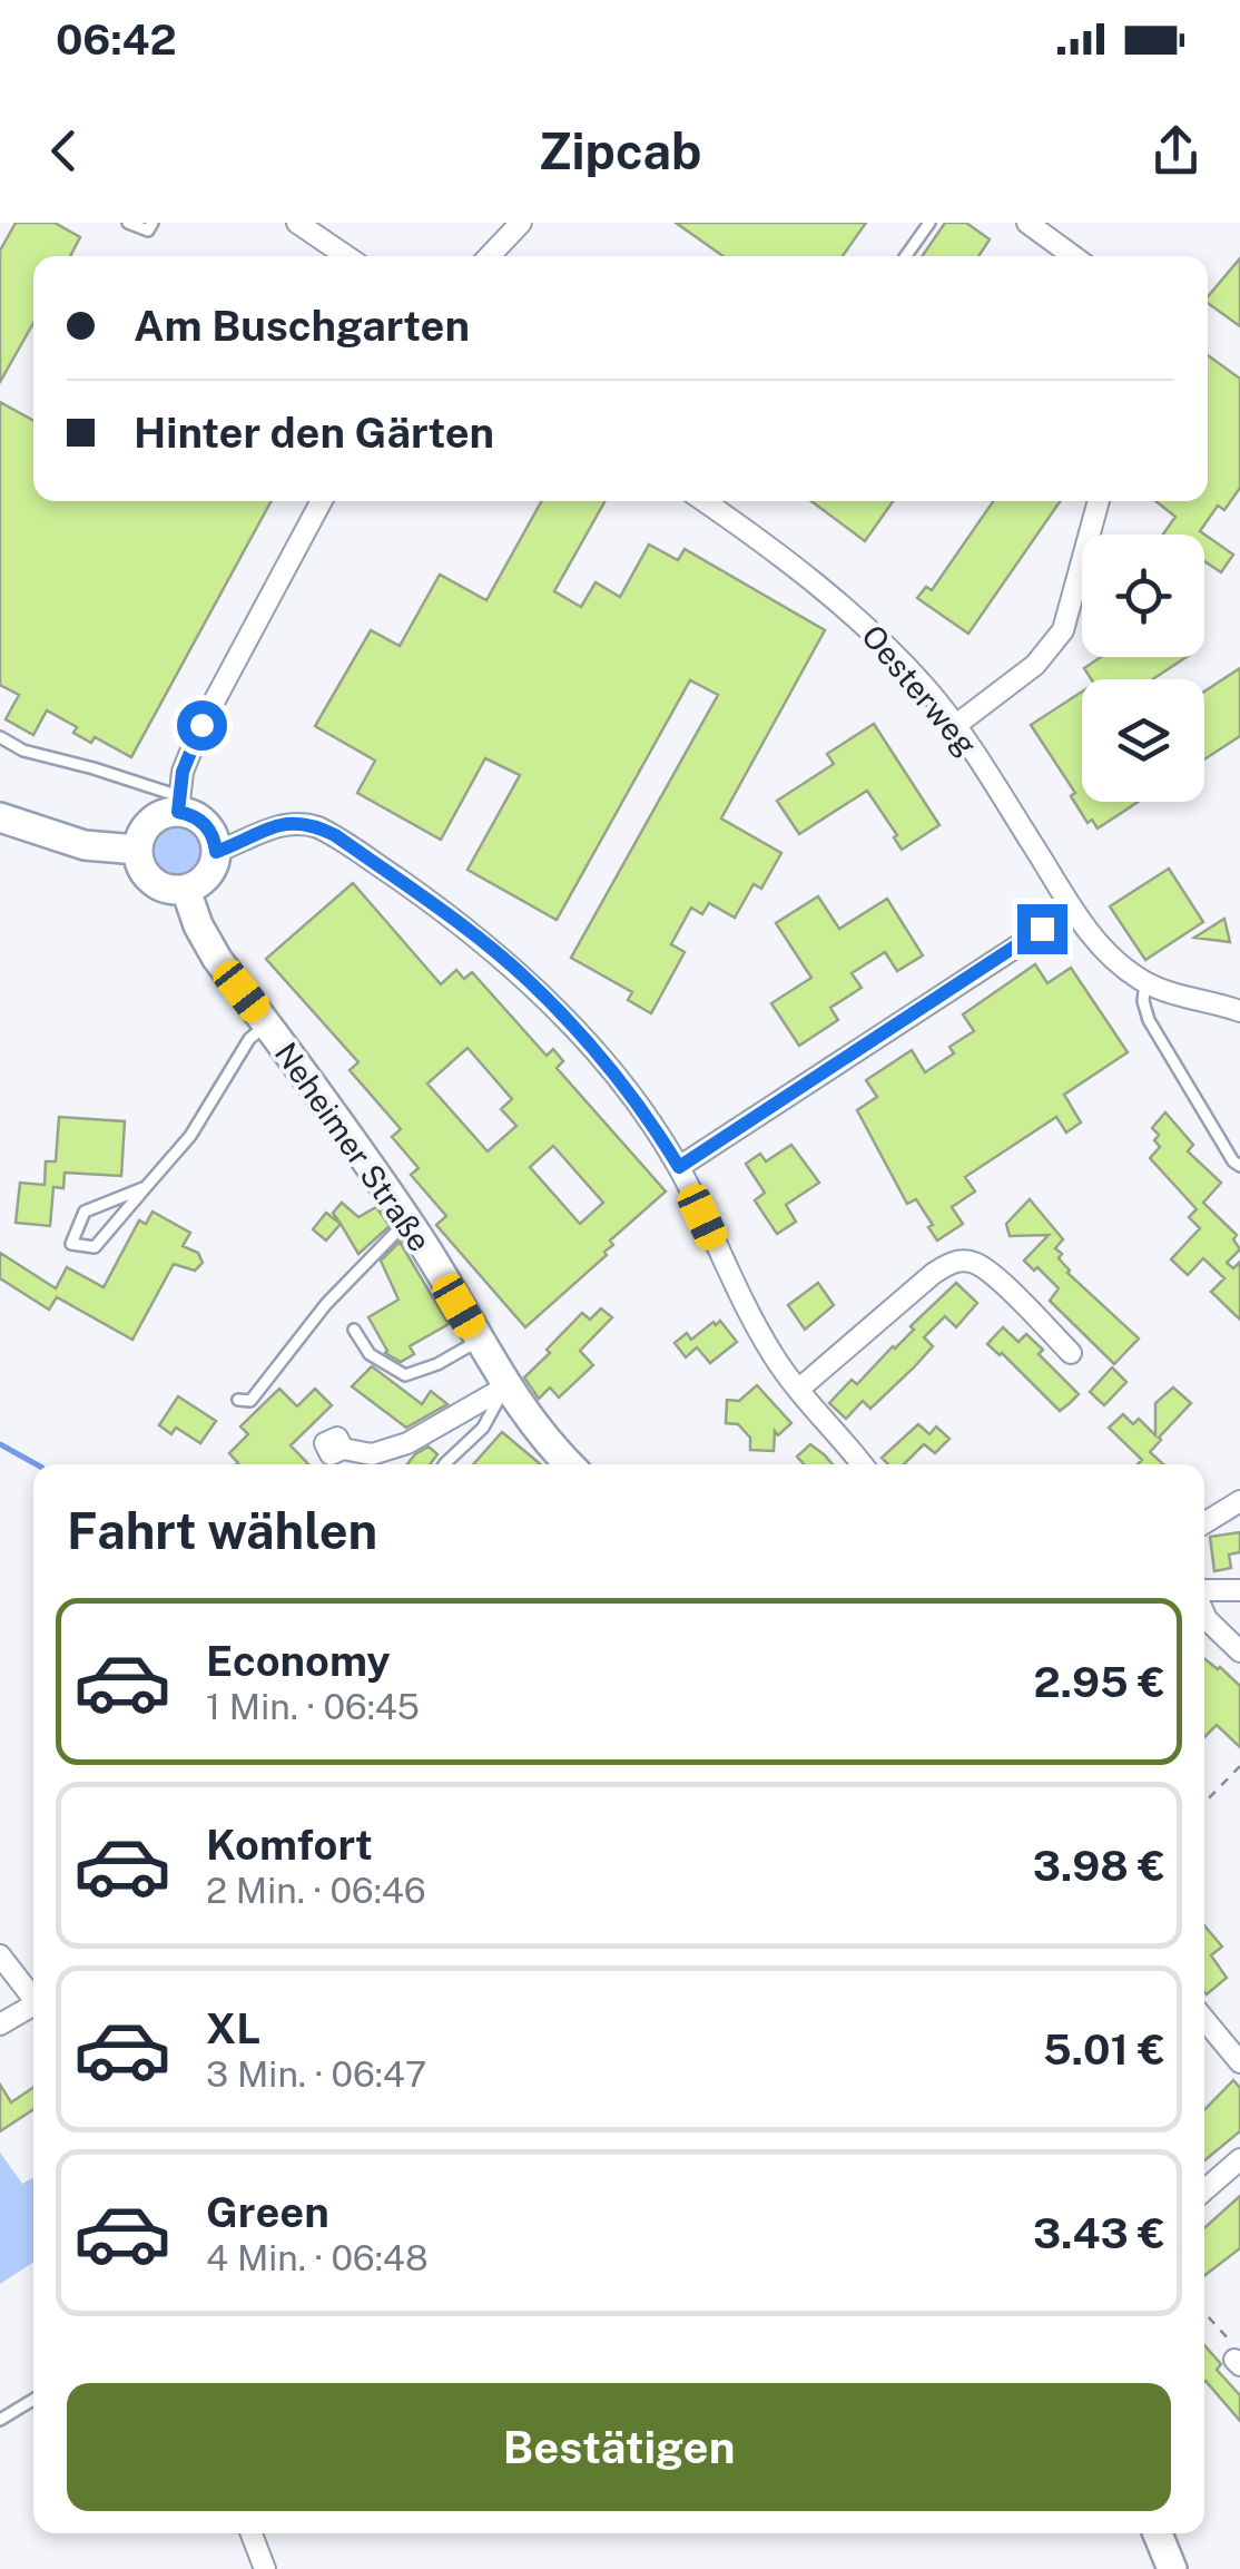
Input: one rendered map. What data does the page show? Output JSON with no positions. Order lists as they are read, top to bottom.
{
  "streets": {
    "main road": ["Neheimer Straße"],
    "street": ["Oesterweg"]
  },
  "page": {
    "status": "06:42",
    "header": "Zipcab",
    "banner": ["Am Buschgarten", "Hinter den Gärten"],
    "heading": "Fahrt wählen",
    "list": [
      {
        "name": "Economy",
        "note": "1 Min. · 06:45",
        "value": "2.95 €"
      },
      {
        "name": "Komfort",
        "note": "2 Min. · 06:46",
        "value": "3.98 €"
      },
      {
        "name": "XL",
        "note": "3 Min. · 06:47",
        "value": "5.01 €"
      },
      {
        "name": "Green",
        "note": "4 Min. · 06:48",
        "value": "3.43 €"
      }
    ],
    "buttons": "Bestätigen"
  }
}
